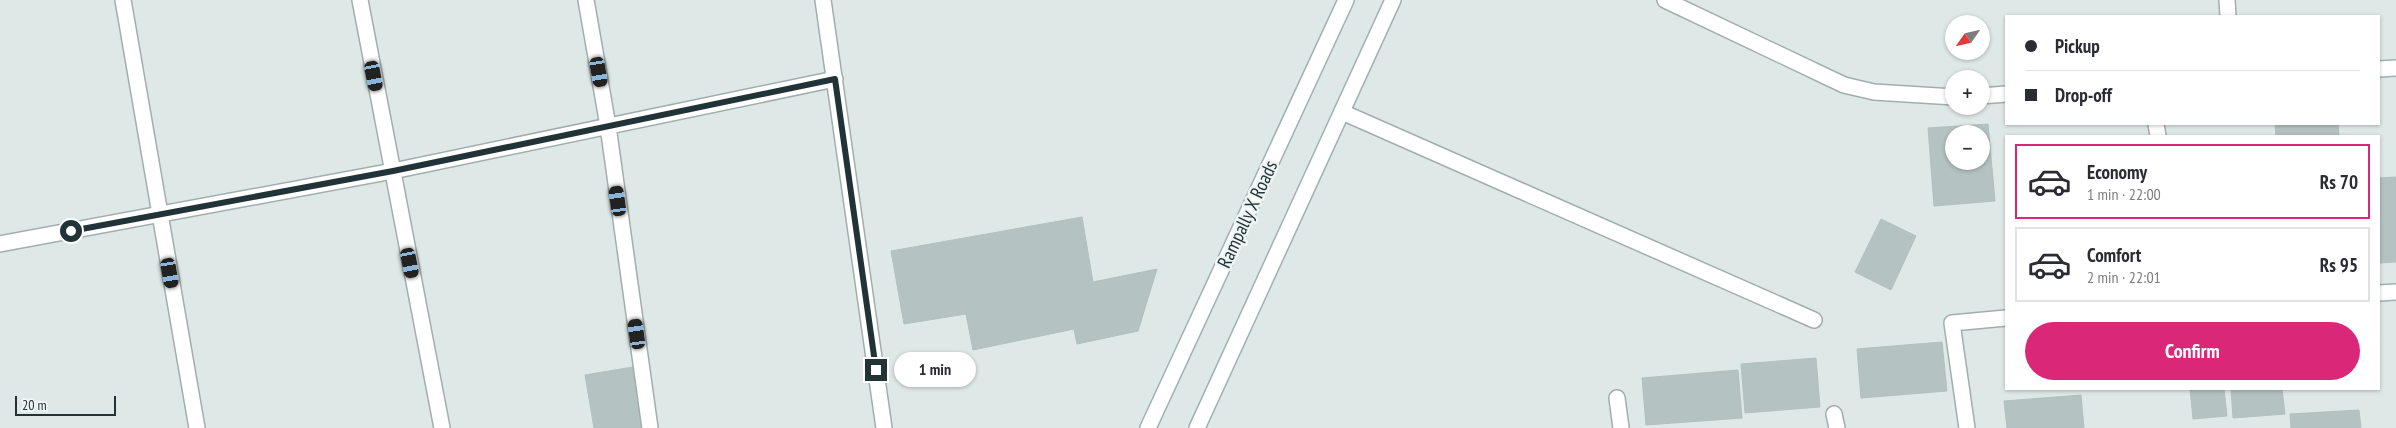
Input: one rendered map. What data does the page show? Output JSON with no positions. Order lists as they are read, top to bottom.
{
  "streets": {
    "street": ["Rampally X Roads"]
  },
  "scale_bar": "20 m",
  "north": "bottom left",
  "page": {
    "map_buttons": ["+", "−"],
    "banner": ["Pickup", "Drop-off"],
    "list": [
      {
        "name": "Economy",
        "note": "1 min · 22:00",
        "value": "Rs 70"
      },
      {
        "name": "Comfort",
        "note": "2 min · 22:01",
        "value": "Rs 95"
      }
    ],
    "buttons": "Confirm",
    "bubble": "1 min",
    "scale": "20 m"
  }
}
